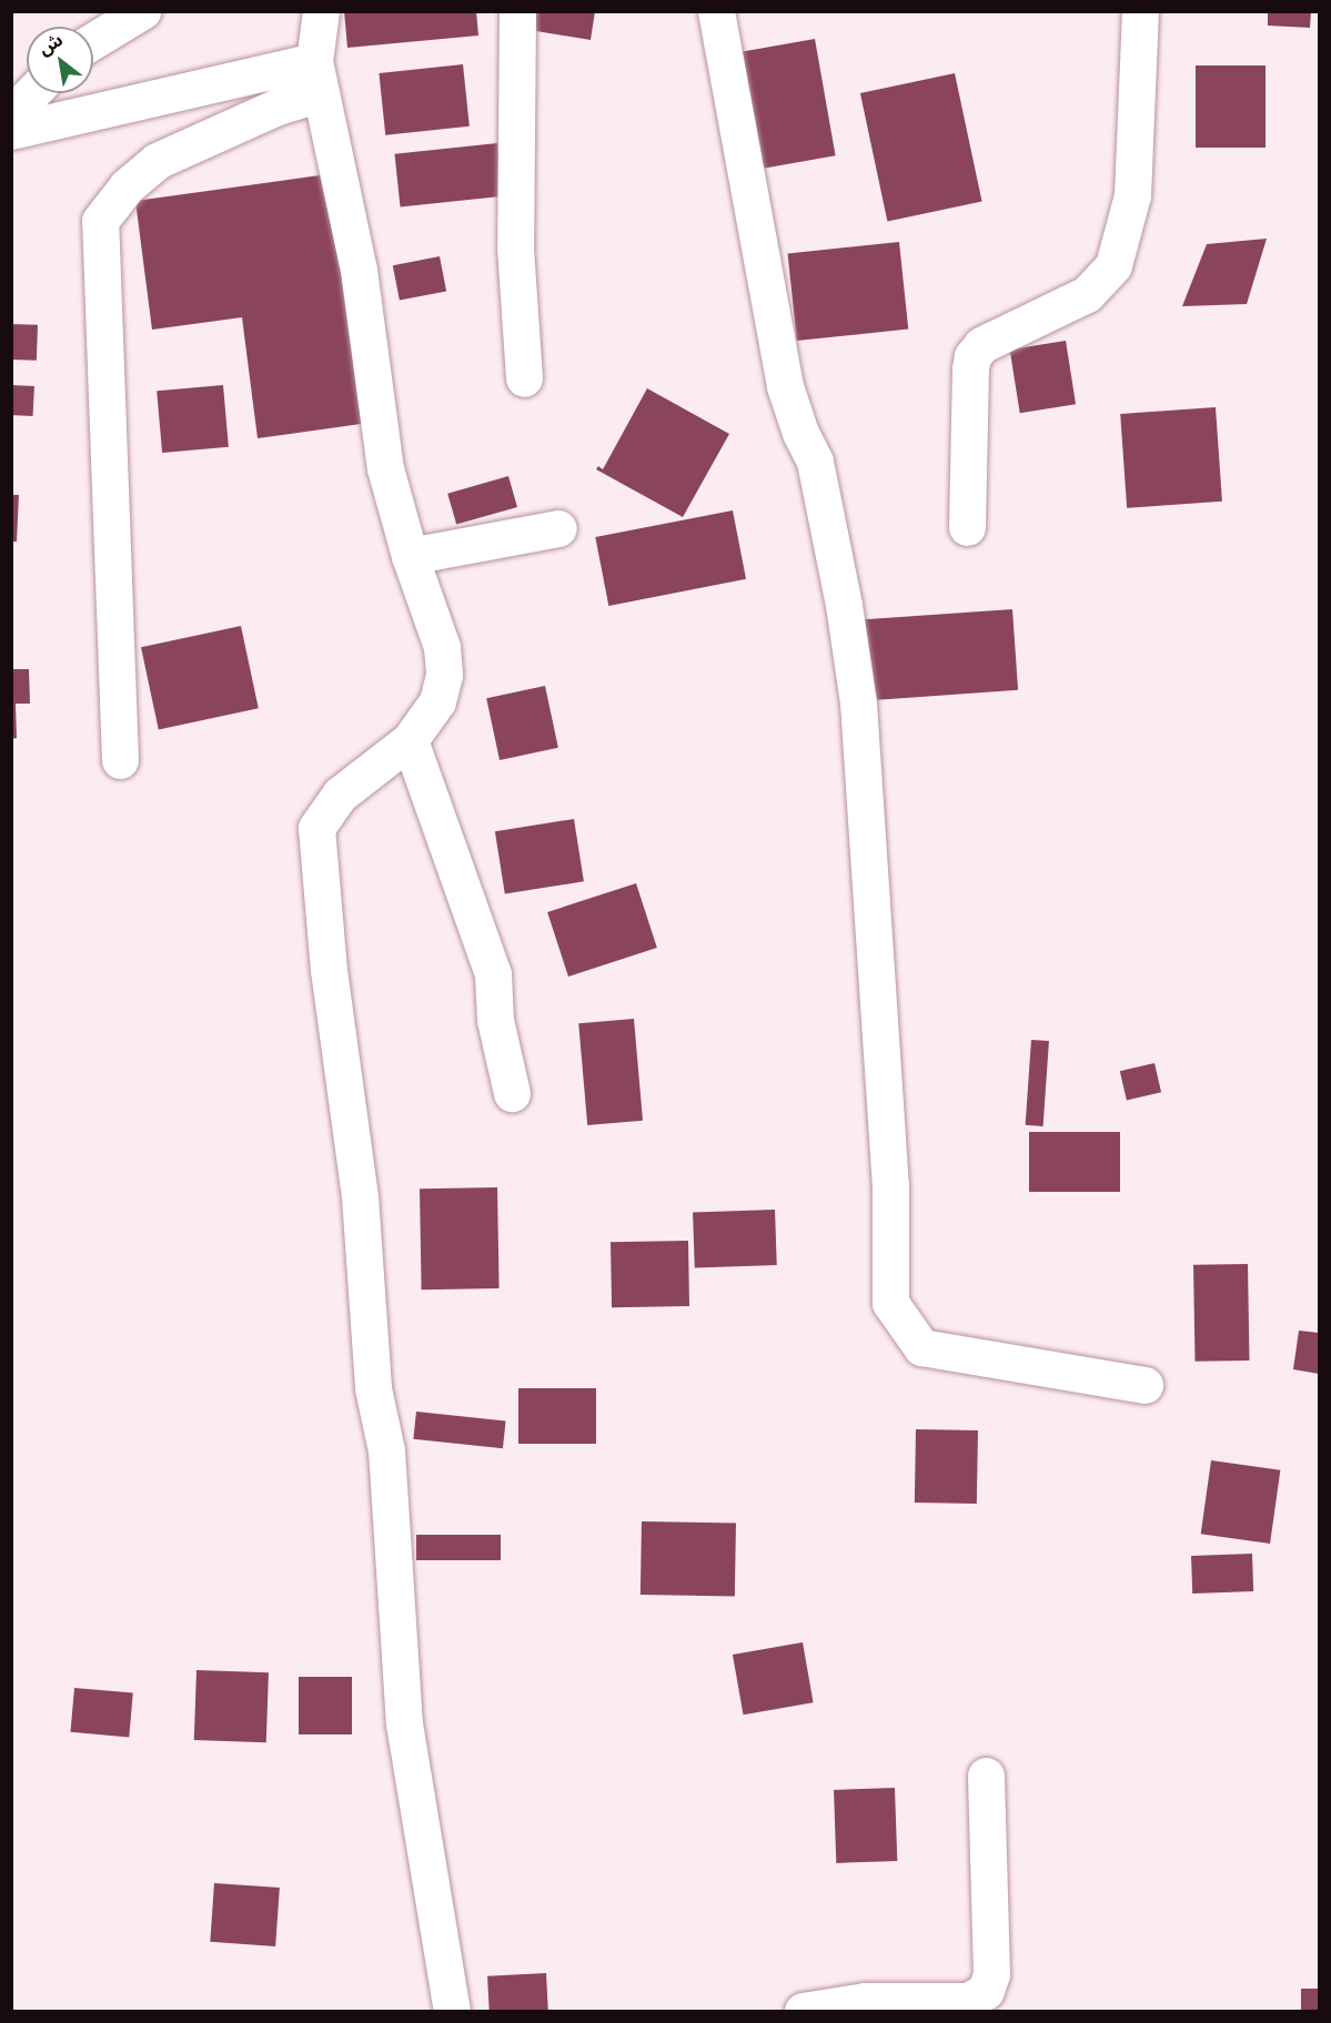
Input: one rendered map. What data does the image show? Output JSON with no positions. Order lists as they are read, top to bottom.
{
  "north": "top left"
}
